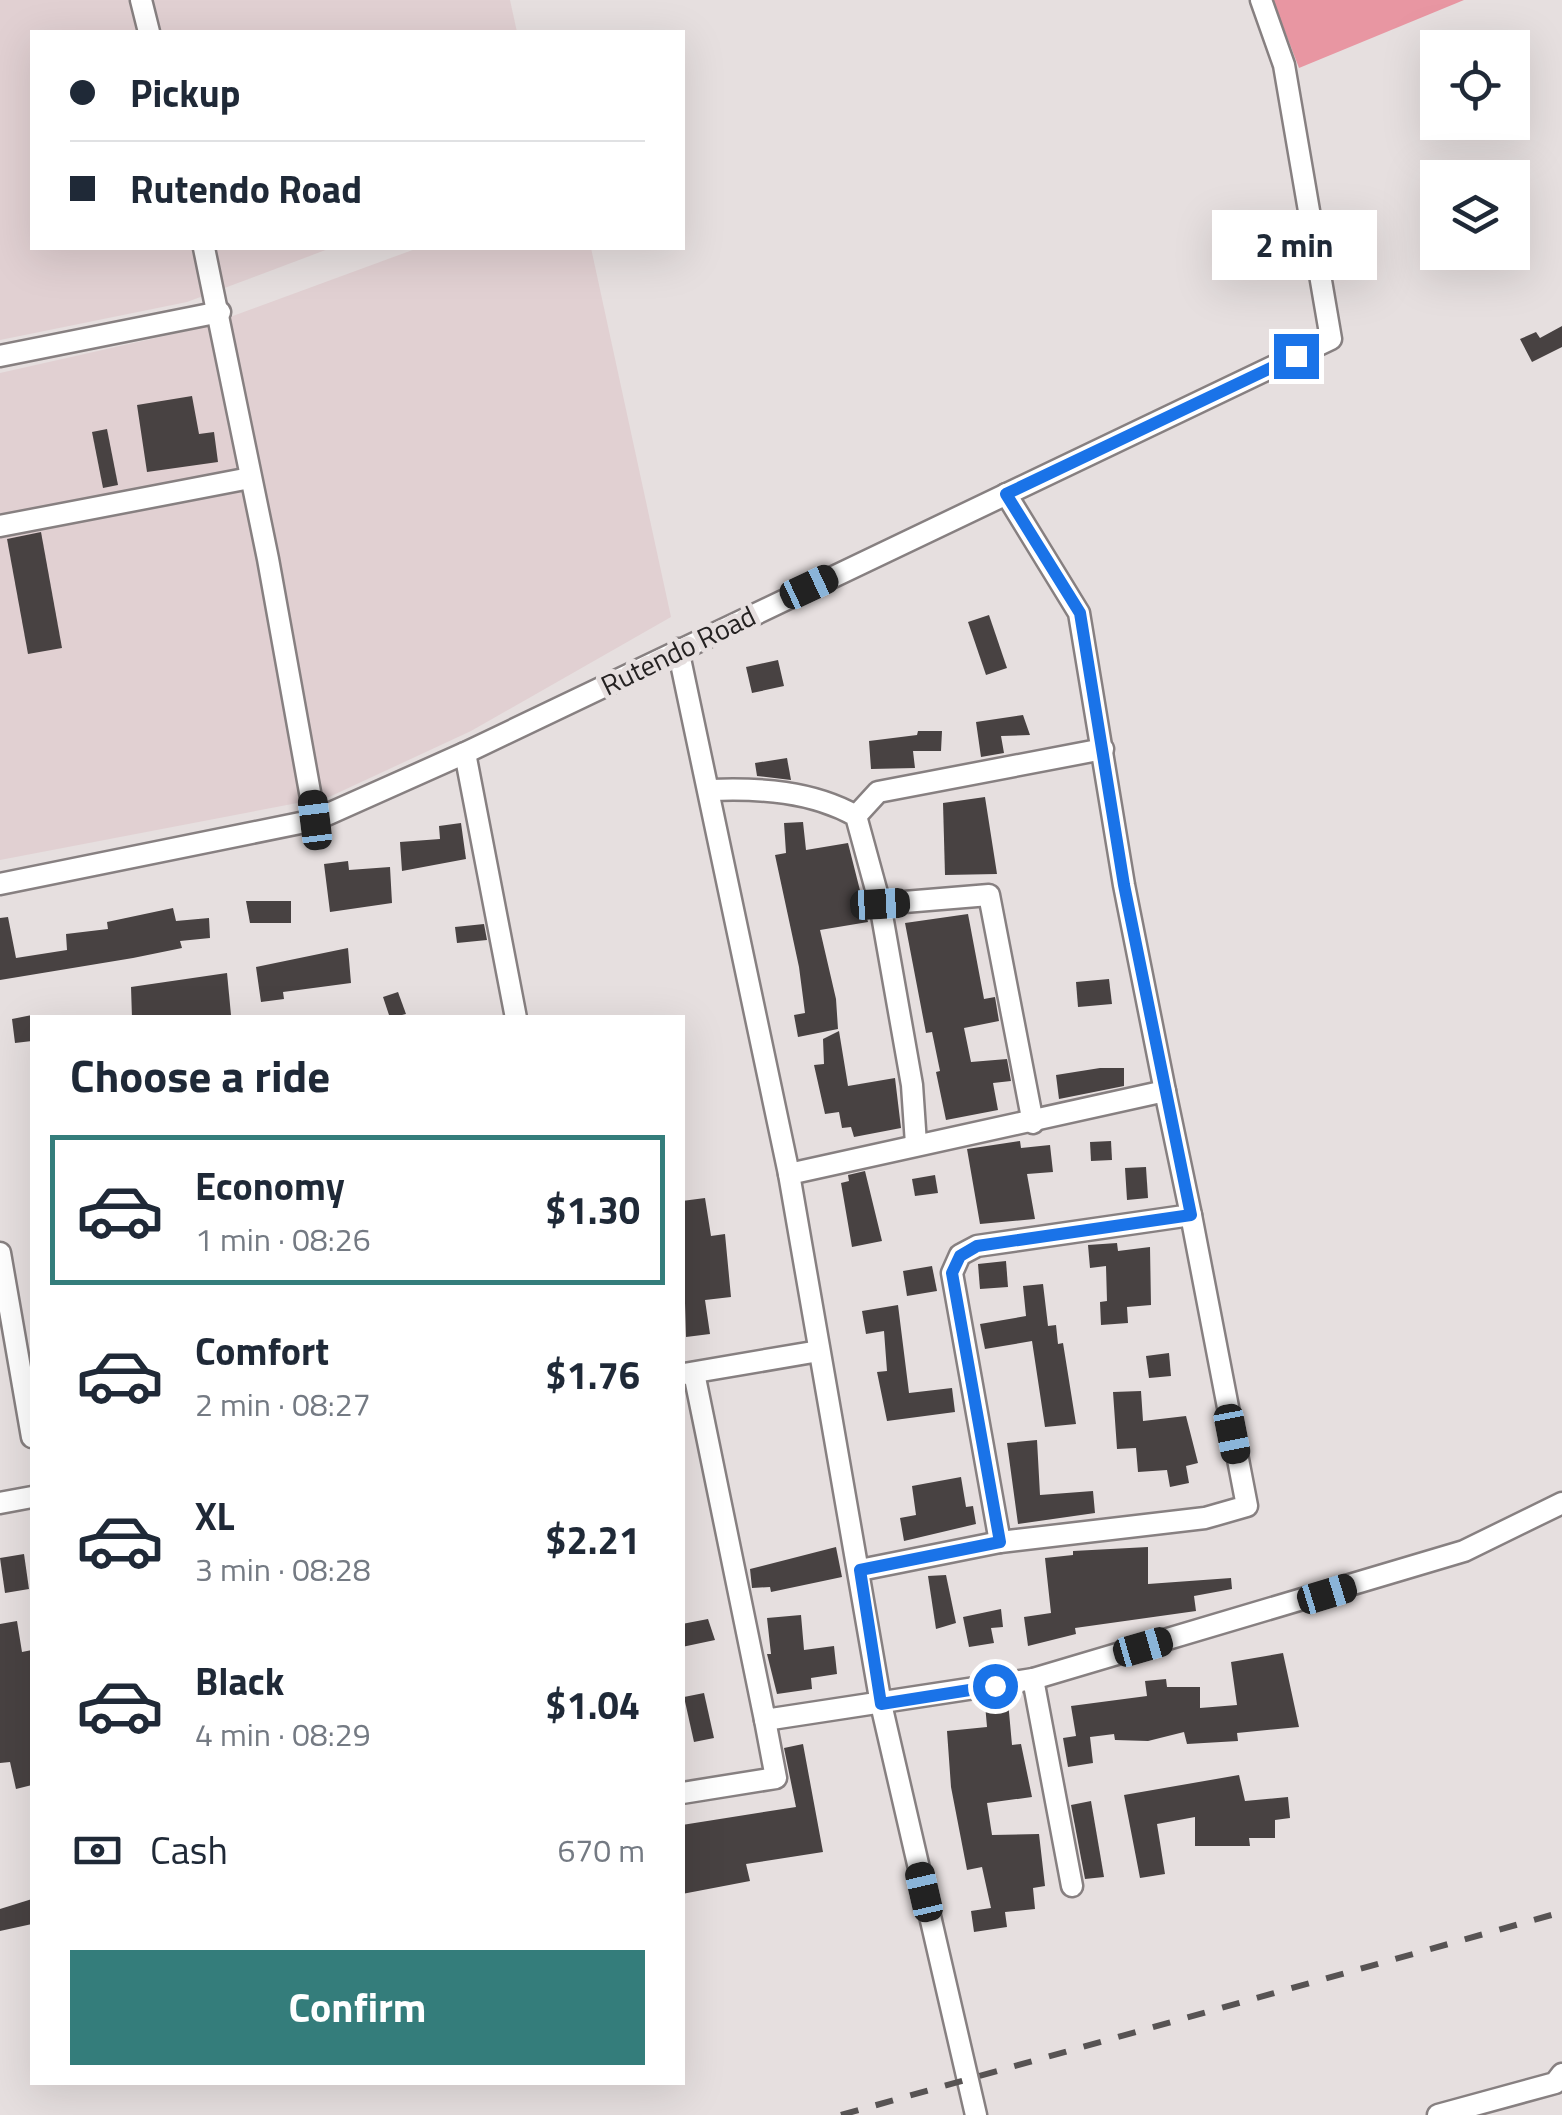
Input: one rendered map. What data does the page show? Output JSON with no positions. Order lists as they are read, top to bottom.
{
  "streets": {
    "street": ["Rutendo Road"]
  },
  "page": {
    "banner": ["Pickup", "Rutendo Road"],
    "bubble": "2 min",
    "heading": "Choose a ride",
    "list": [
      {
        "name": "Economy",
        "note": "1 min · 08:26",
        "value": "$1.30"
      },
      {
        "name": "Comfort",
        "note": "2 min · 08:27",
        "value": "$1.76"
      },
      {
        "name": "XL",
        "note": "3 min · 08:28",
        "value": "$2.21"
      },
      {
        "name": "Black",
        "note": "4 min · 08:29",
        "value": "$1.04"
      }
    ],
    "pay": ["Cash", "670 m"],
    "buttons": "Confirm"
  }
}
